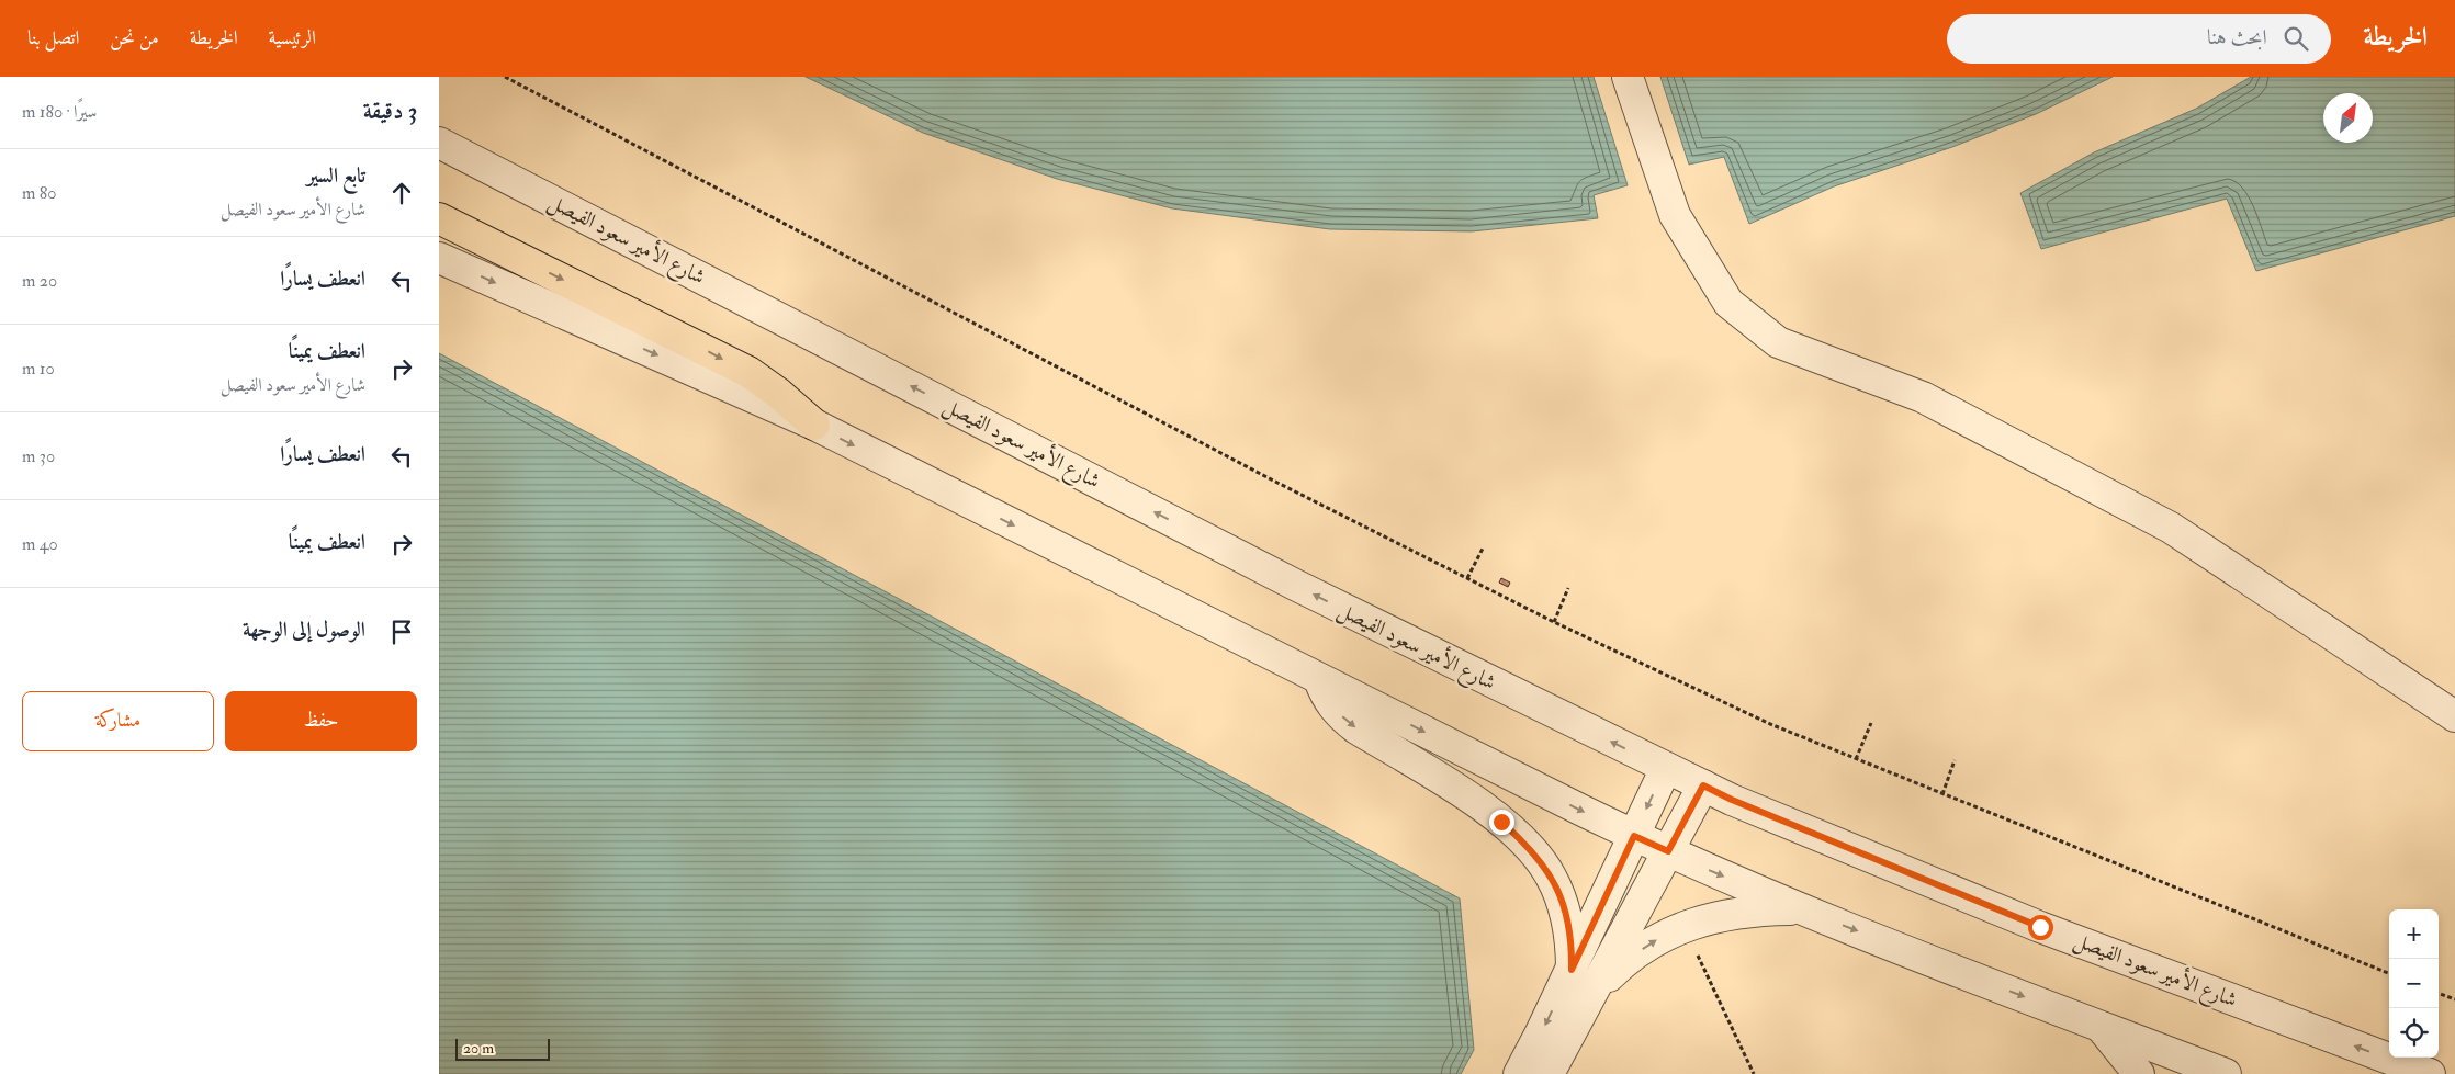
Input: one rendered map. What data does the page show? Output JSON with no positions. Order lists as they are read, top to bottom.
{
  "streets": {
    "street": ["شارع الأمير سعود الفيصل"]
  },
  "scale_bar": "20 m",
  "north": "top right",
  "page": {
    "header": "الخريطة",
    "search": "ابحث هنا",
    "nav": [
      "الرئيسية",
      "الخريطة",
      "من نحن",
      "اتصل بنا"
    ],
    "heading": ["3 دقيقة", "سيرًا · 180 m"],
    "list": [
      ["تابع السير", "شارع الأمير سعود الفيصل", "80 m"],
      ["انعطف يسارًا", "20 m"],
      ["انعطف يمينًا", "شارع الأمير سعود الفيصل", "10 m"],
      ["انعطف يسارًا", "30 m"],
      ["انعطف يمينًا", "40 m"],
      "الوصول إلى الوجهة"
    ],
    "buttons": ["حفظ", "مشاركة"],
    "map_buttons": ["+", "−"],
    "scale": "20 m"
  }
}
